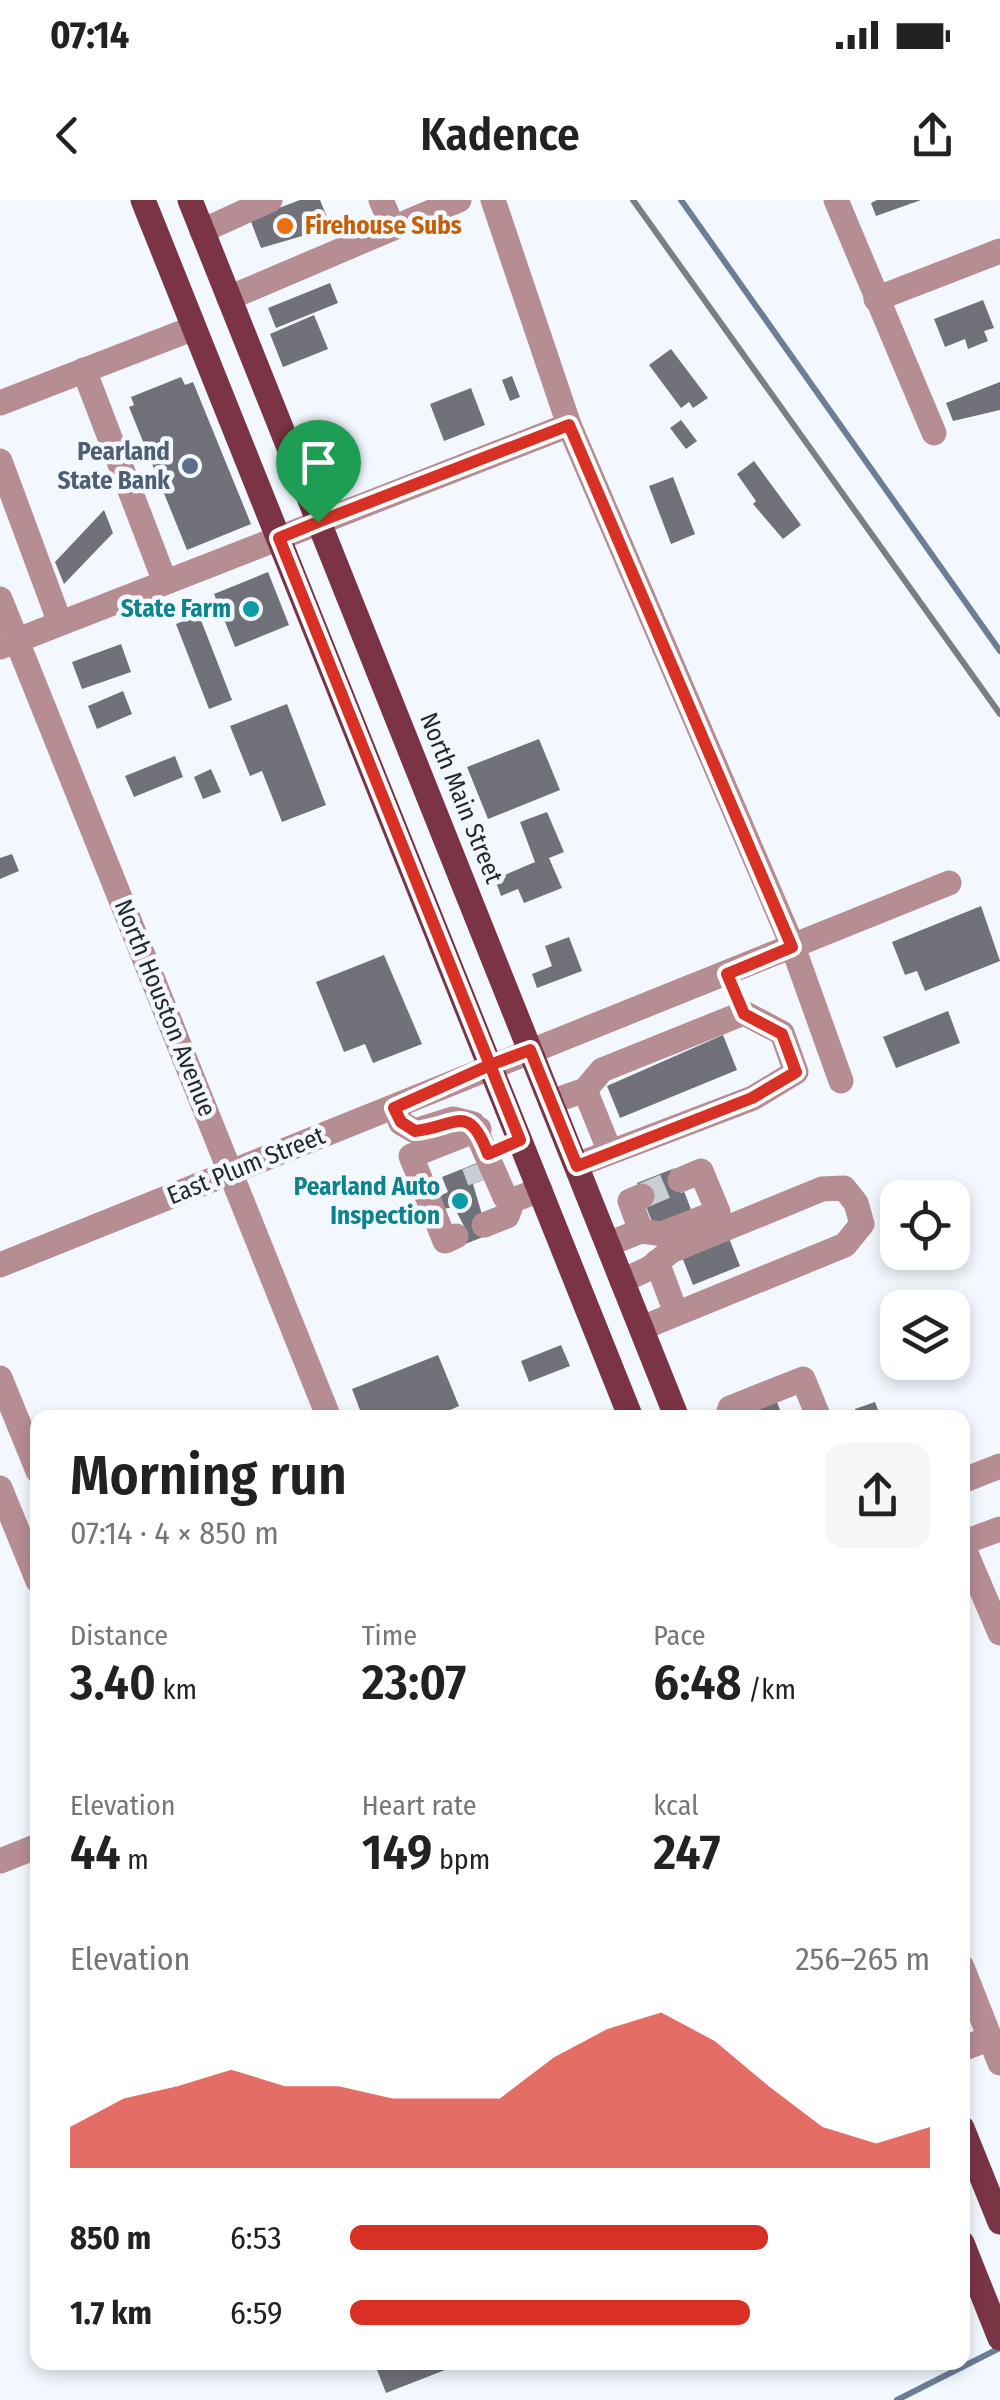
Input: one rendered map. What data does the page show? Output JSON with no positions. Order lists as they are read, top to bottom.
{
  "streets": {
    "main road": ["North Main Street"],
    "street": ["North Houston Avenue", "East Plum Street"]
  },
  "crossings": [
    ["North Main Street", "East Plum Street"],
    ["North Houston Avenue", "East Plum Street"]
  ],
  "places": [
    "Firehouse Subs",
    "Pearland State Bank",
    "State Farm",
    "Pearland Auto Inspection"
  ],
  "page": {
    "status": "07:14",
    "header": "Kadence",
    "heading": ["Morning run", "07:14 · 4 × 850 m"],
    "stats": [
      ["Distance", "3.40 km"],
      ["Time", "23:07"],
      ["Pace", "6:48 /km"],
      ["Elevation", "44 m"],
      ["Heart rate", "149 bpm"],
      ["kcal", "247"]
    ],
    "chart": ["Elevation", "256–265 m"],
    "list": [
      {
        "name": "850 m",
        "note": "6:53"
      },
      {
        "name": "1.7 km",
        "note": "6:59"
      }
    ]
  }
}
